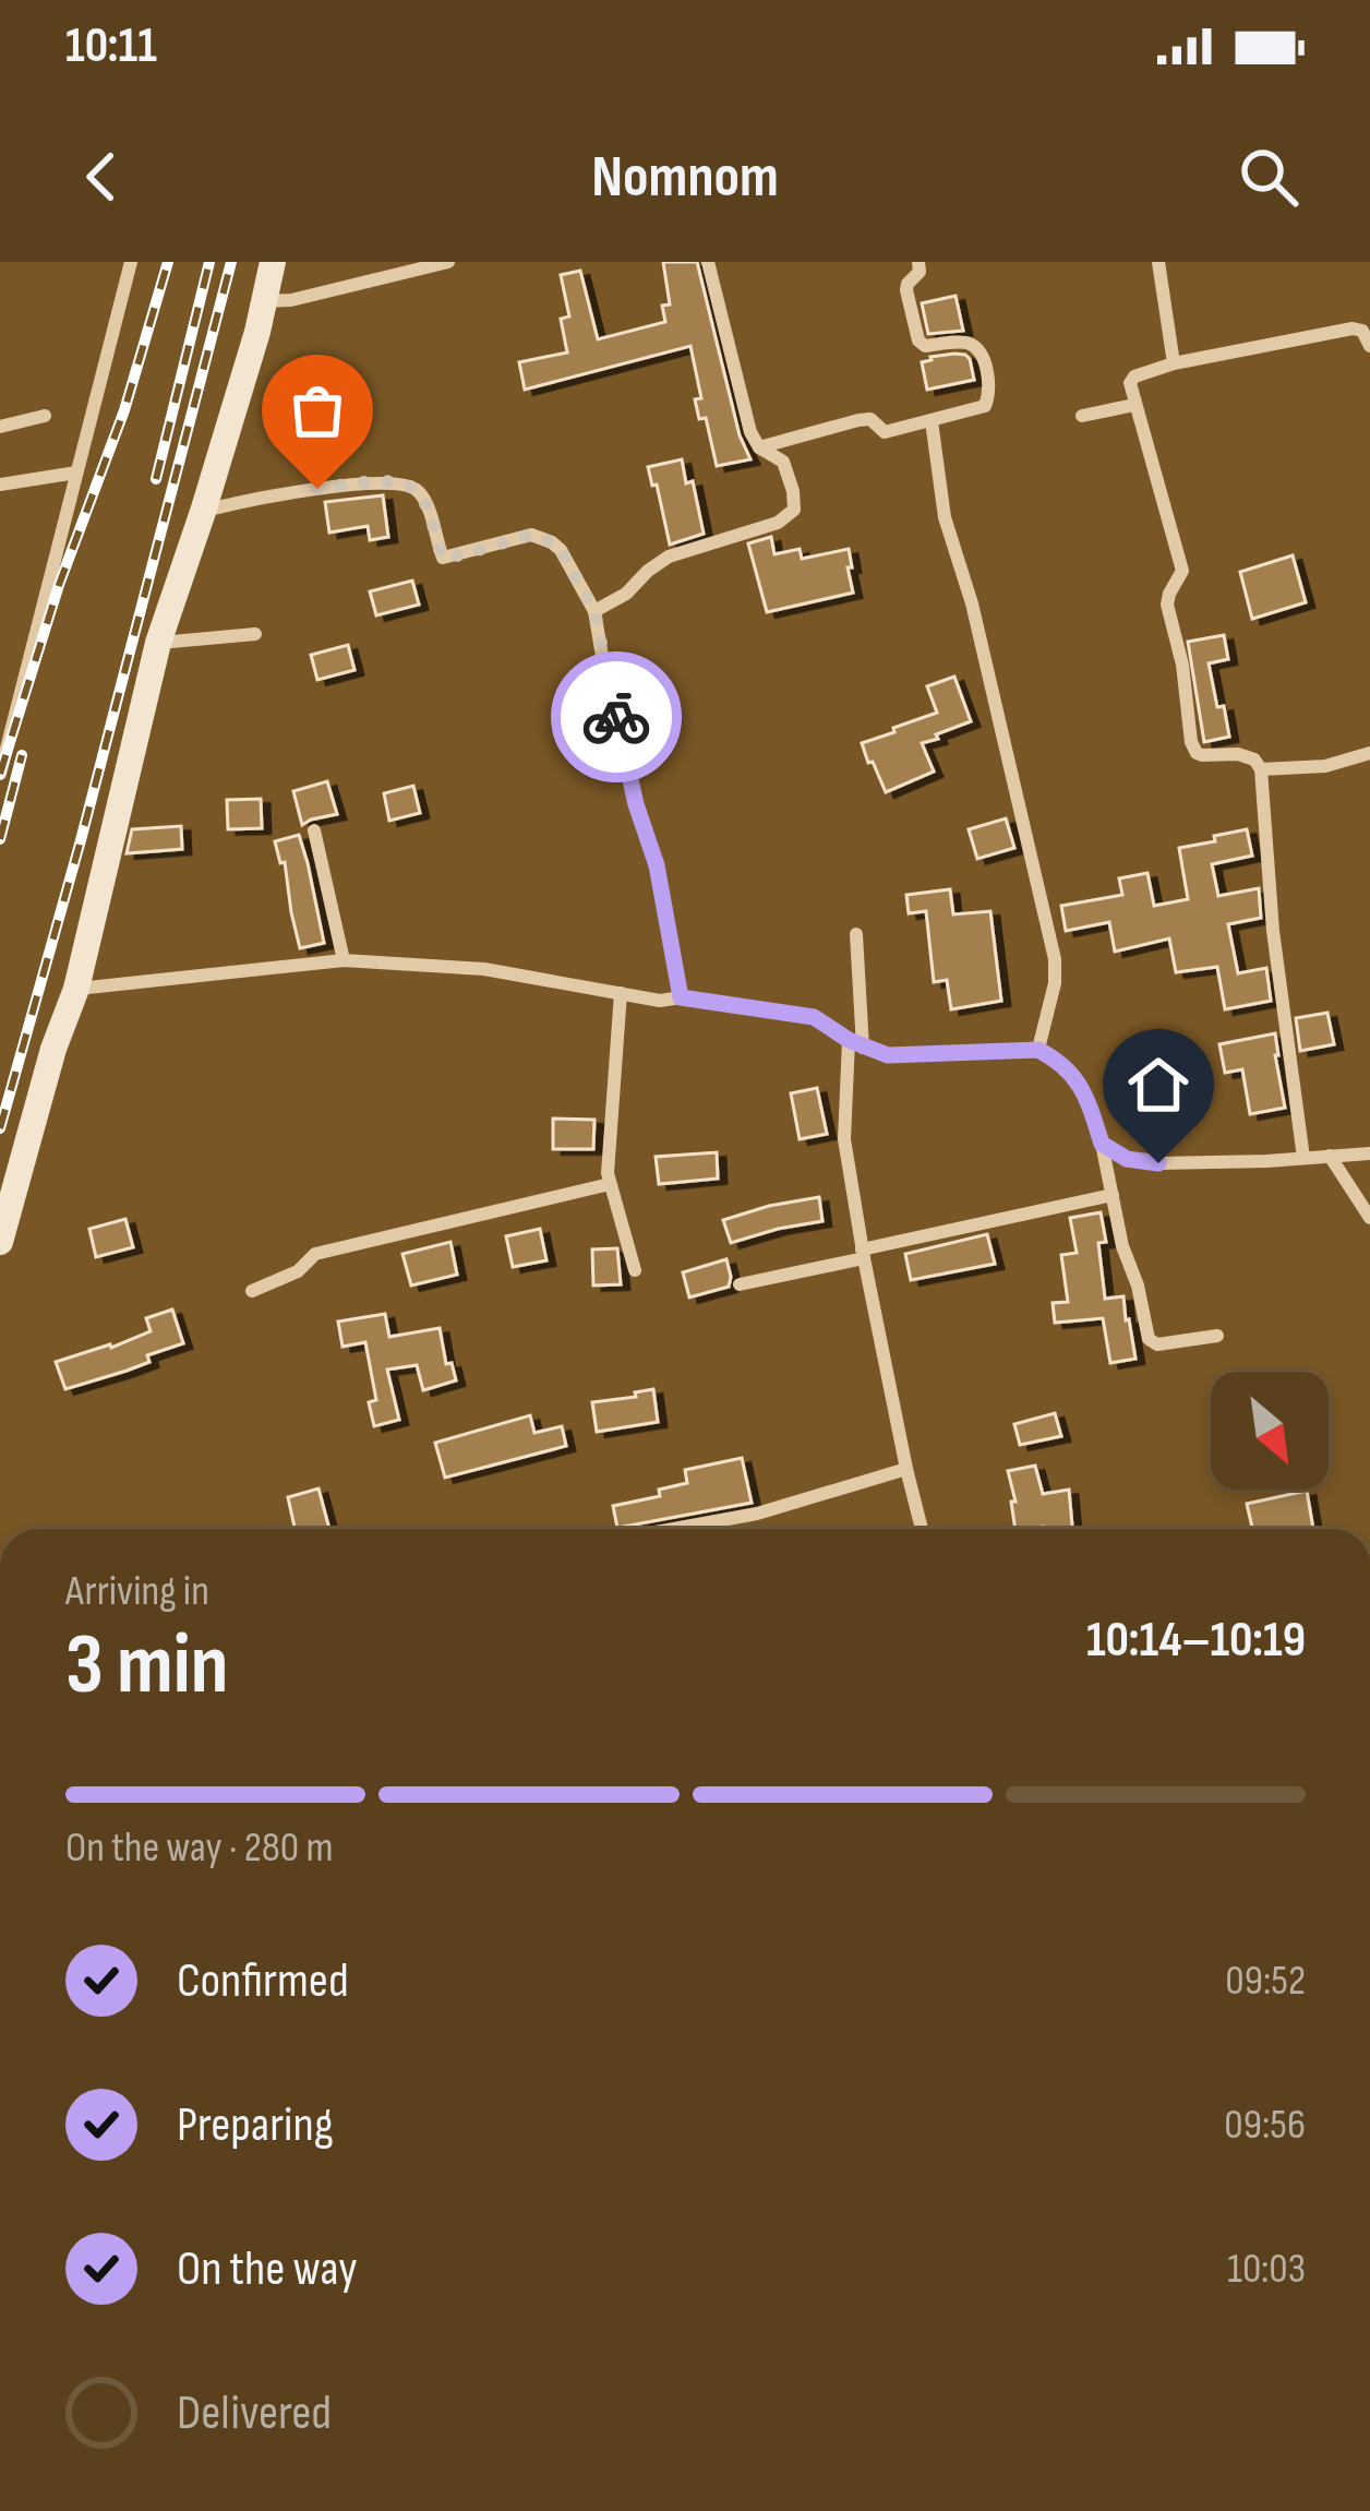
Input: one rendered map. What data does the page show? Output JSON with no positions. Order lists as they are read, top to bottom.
{
  "north": "bottom right",
  "page": {
    "status": "10:11",
    "header": "Nomnom",
    "heading": ["3 min", "Arriving in", "10:14–10:19"],
    "bar": "On the way · 280 m",
    "list": [
      ["Confirmed", "09:52"],
      ["Preparing", "09:56"],
      ["On the way", "10:03"],
      "Delivered"
    ]
  }
}
